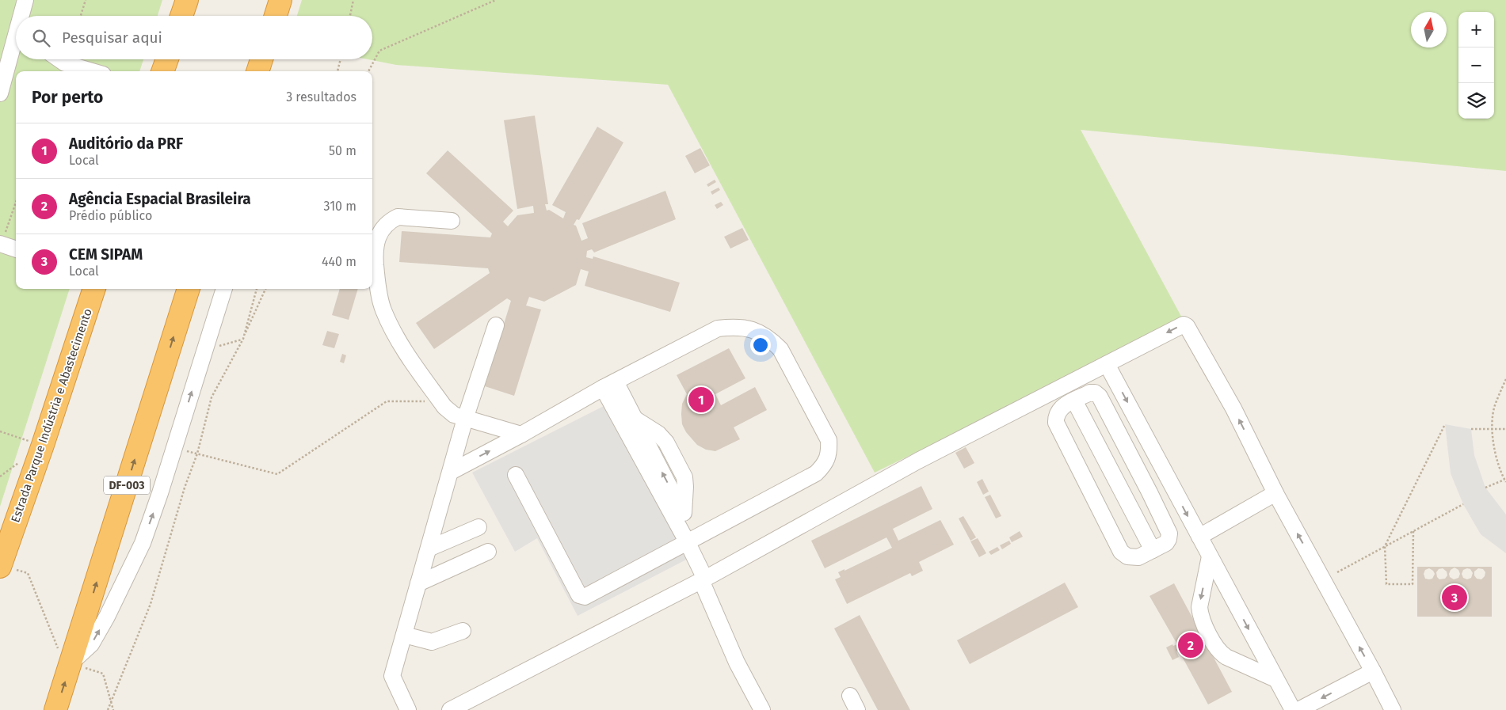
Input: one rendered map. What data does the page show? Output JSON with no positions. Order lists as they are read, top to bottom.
{
  "streets": {
    "highway": ["Estrada Parque Indústria e Abastecimento", "DF-003"]
  },
  "north": "top",
  "page": {
    "map_buttons": ["+", "−"],
    "search": "Pesquisar aqui",
    "heading": ["Por perto", "3 resultados"],
    "list": [
      {
        "mark": "1",
        "name": "Auditório da PRF",
        "note": "Local",
        "value": "50 m"
      },
      {
        "mark": "2",
        "name": "Agência Espacial Brasileira",
        "note": "Prédio público",
        "value": "310 m"
      },
      {
        "mark": "3",
        "name": "CEM SIPAM",
        "note": "Local",
        "value": "440 m"
      }
    ],
    "pins": ["1", "3", "2"]
  }
}
